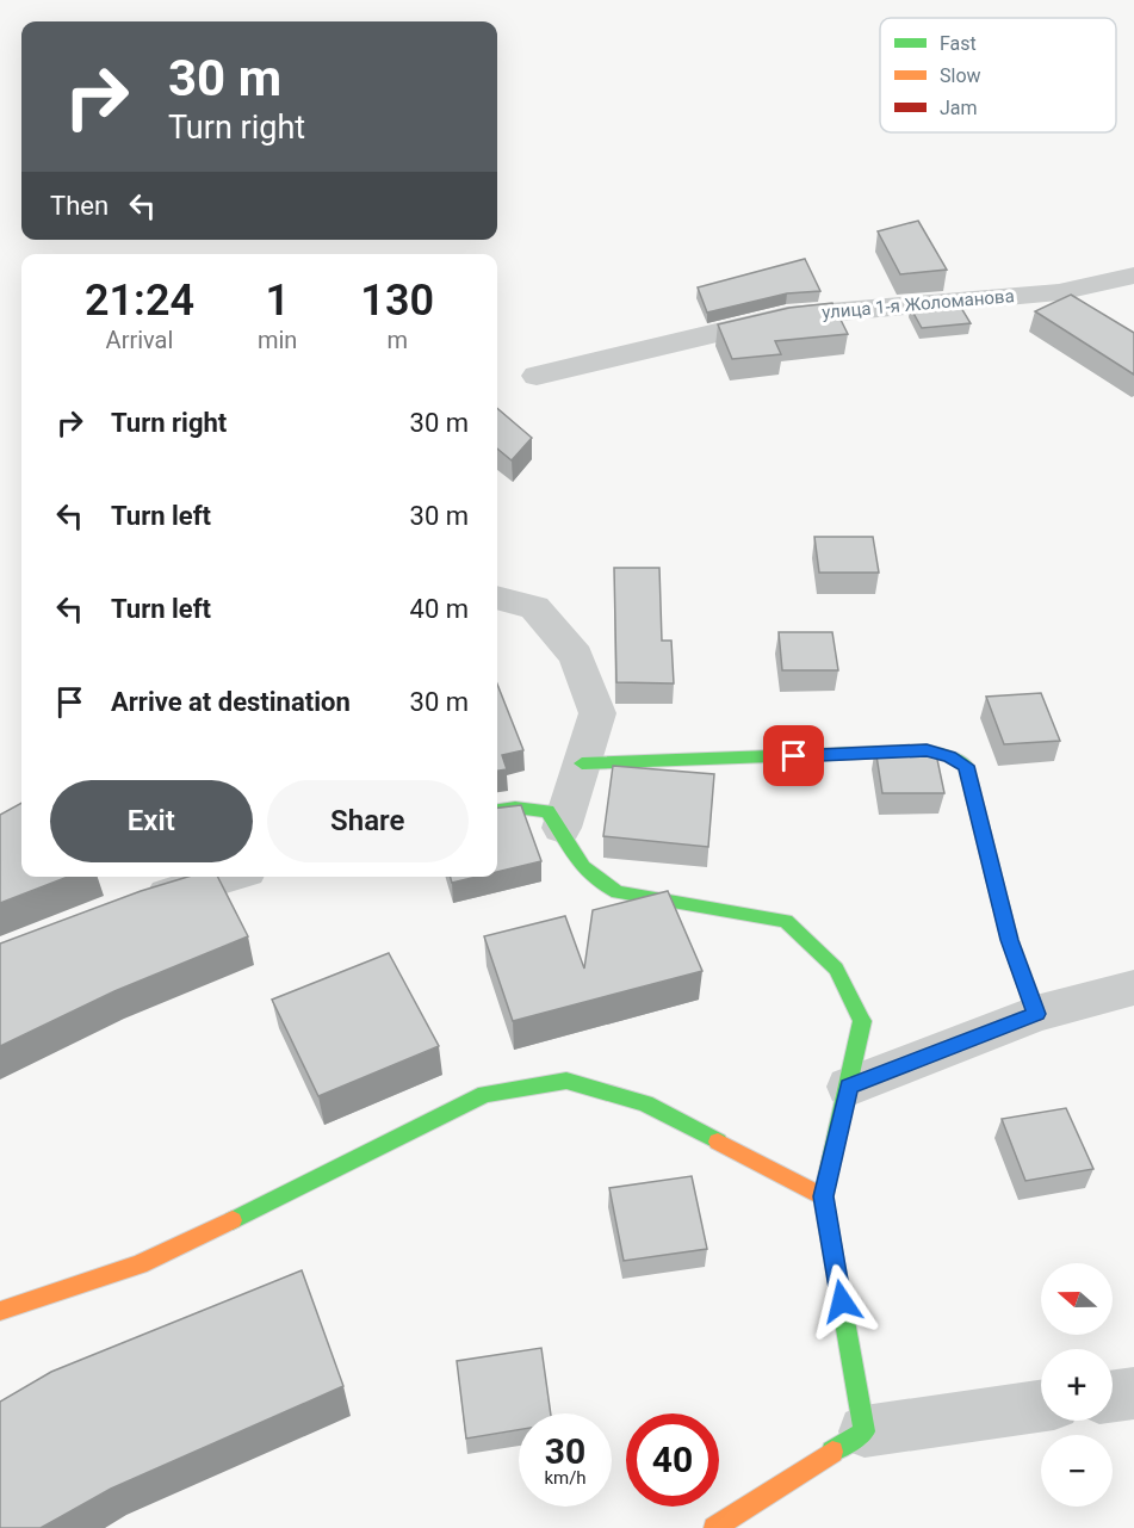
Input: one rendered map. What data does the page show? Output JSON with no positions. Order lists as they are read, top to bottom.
{
  "streets": {
    "street": ["улица 1-я Жоломанова"]
  },
  "legend": ["Fast", "Slow", "Jam"],
  "north": "left",
  "page": {
    "turn": ["30 m", "Turn right"],
    "then": "Then",
    "eta": [
      "21:24",
      "Arrival",
      "1",
      "min",
      "130",
      "m"
    ],
    "list": [
      {
        "name": "Turn right",
        "value": "30 m"
      },
      {
        "name": "Turn left",
        "value": "30 m"
      },
      {
        "name": "Turn left",
        "value": "40 m"
      },
      {
        "name": "Arrive at destination",
        "value": "30 m"
      }
    ],
    "buttons": ["Exit", "Share"],
    "map_buttons": ["+", "−"],
    "speed": "30 km/h",
    "limit": "40"
  }
}
